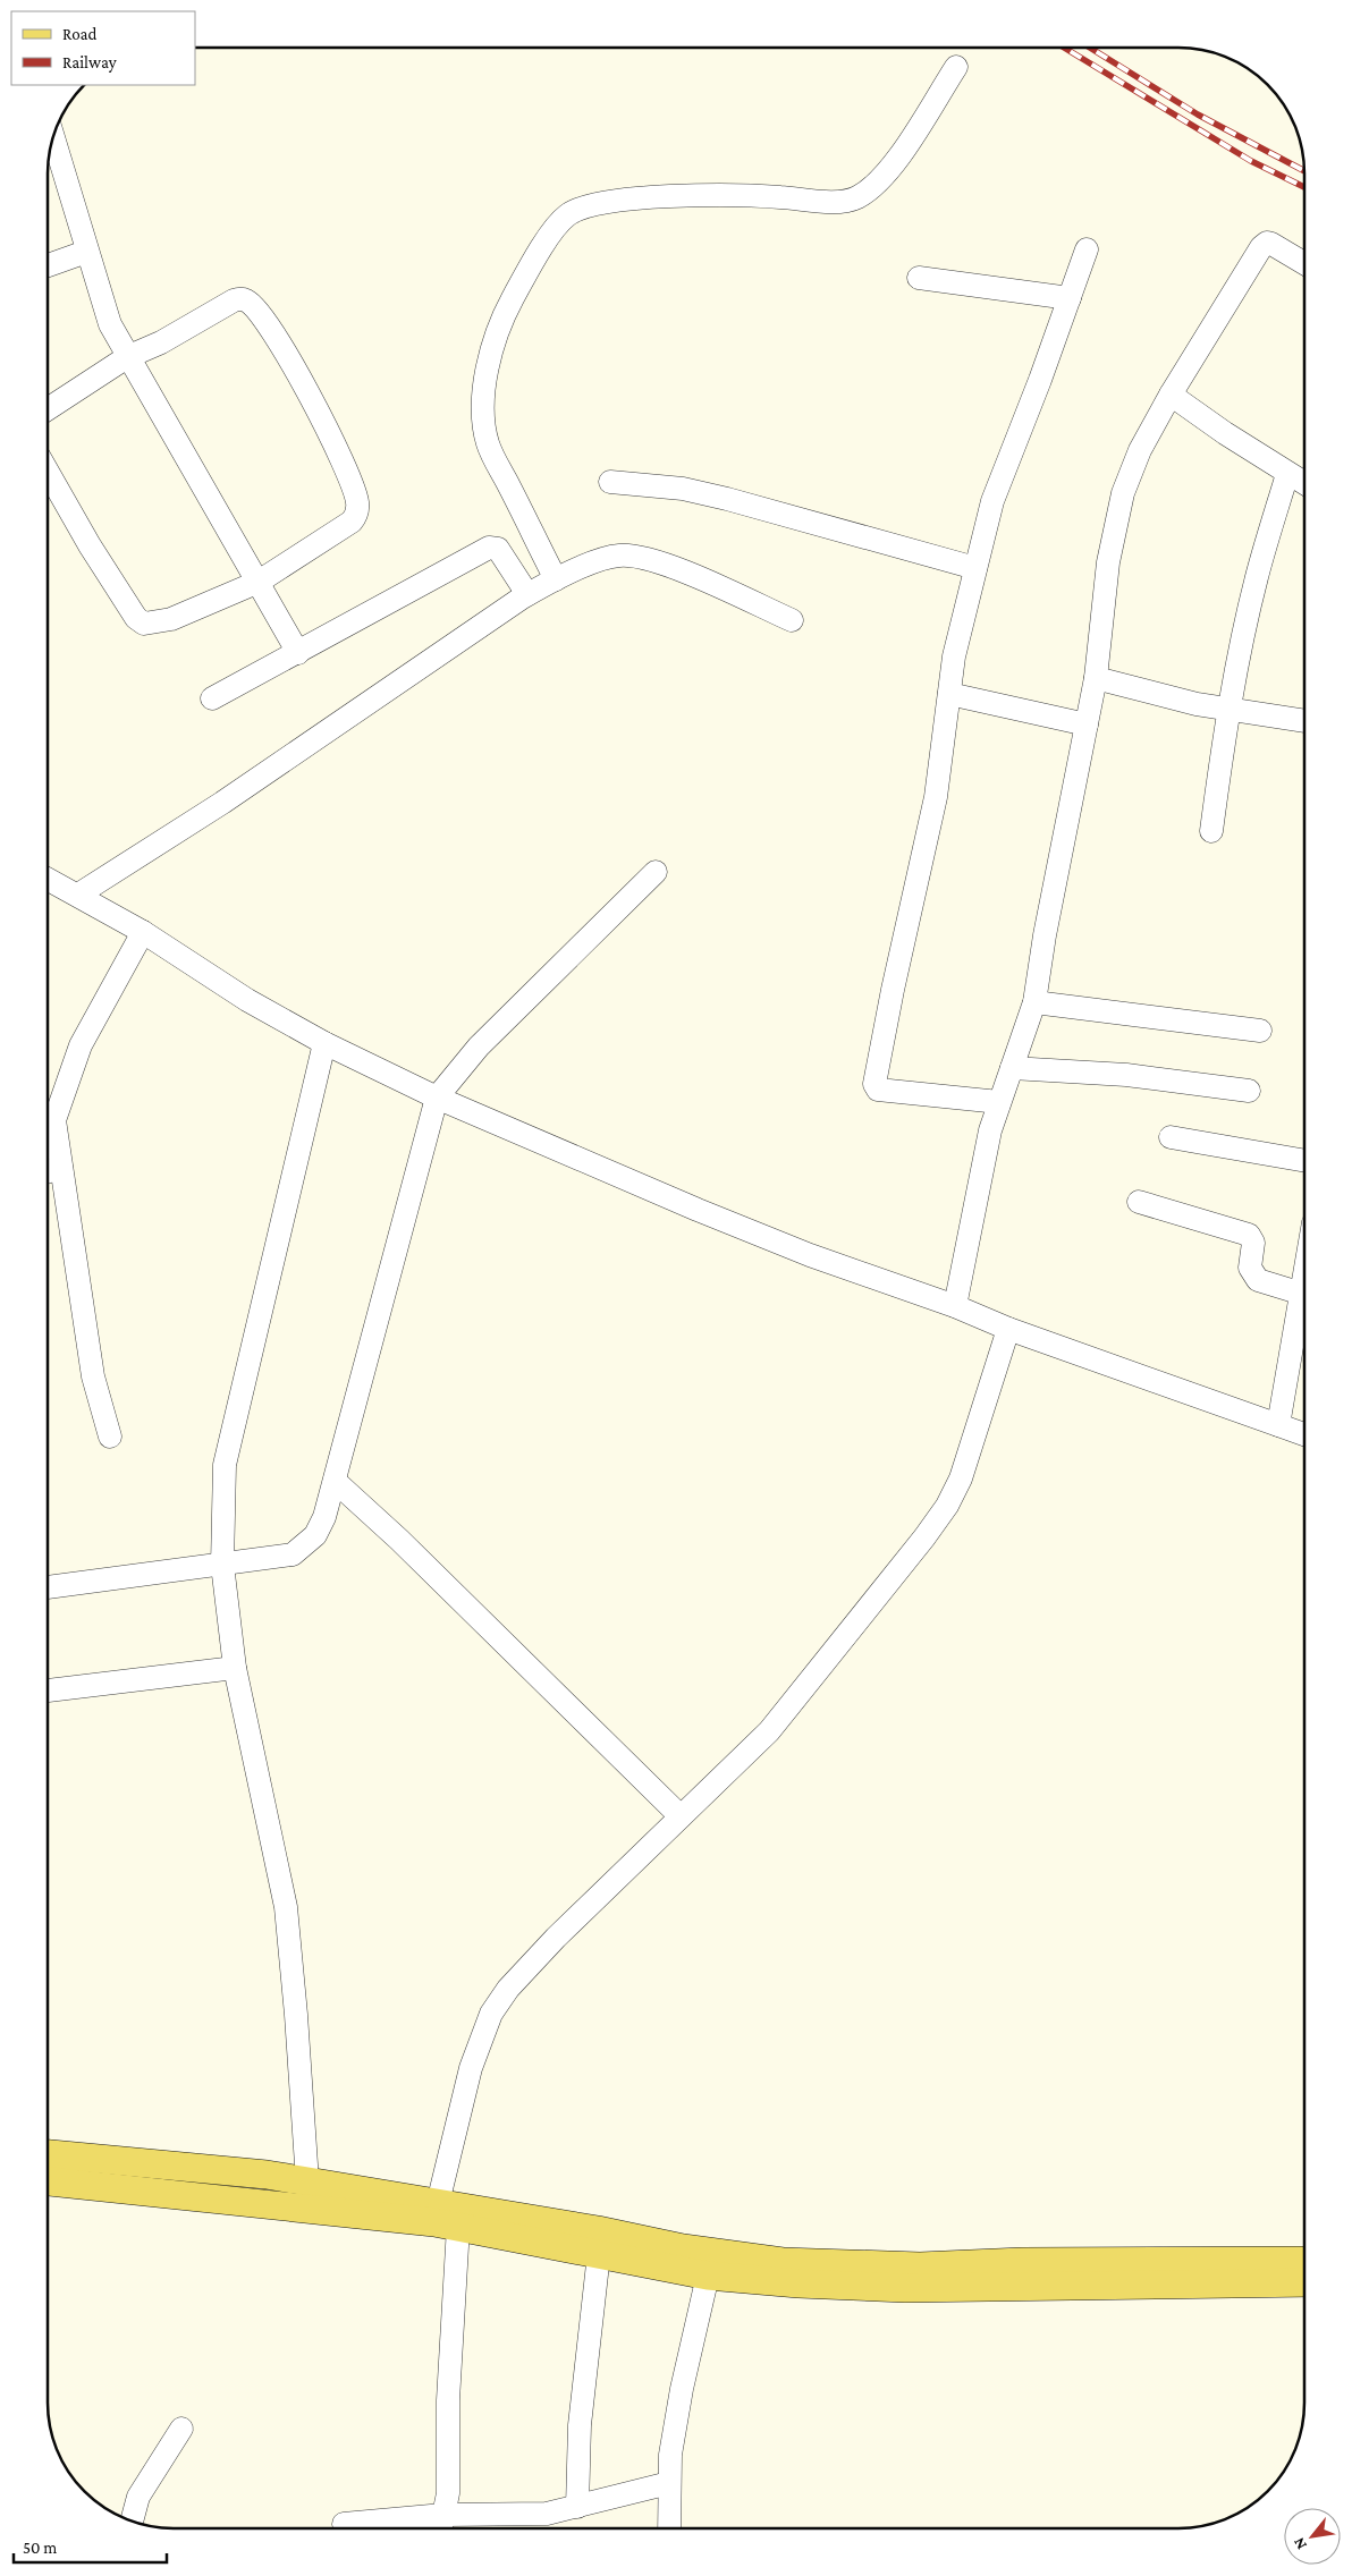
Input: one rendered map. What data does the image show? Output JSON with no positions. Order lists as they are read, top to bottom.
{
  "legend": ["Road", "Railway"],
  "scale_bar": "50 m",
  "north": "bottom left"
}
